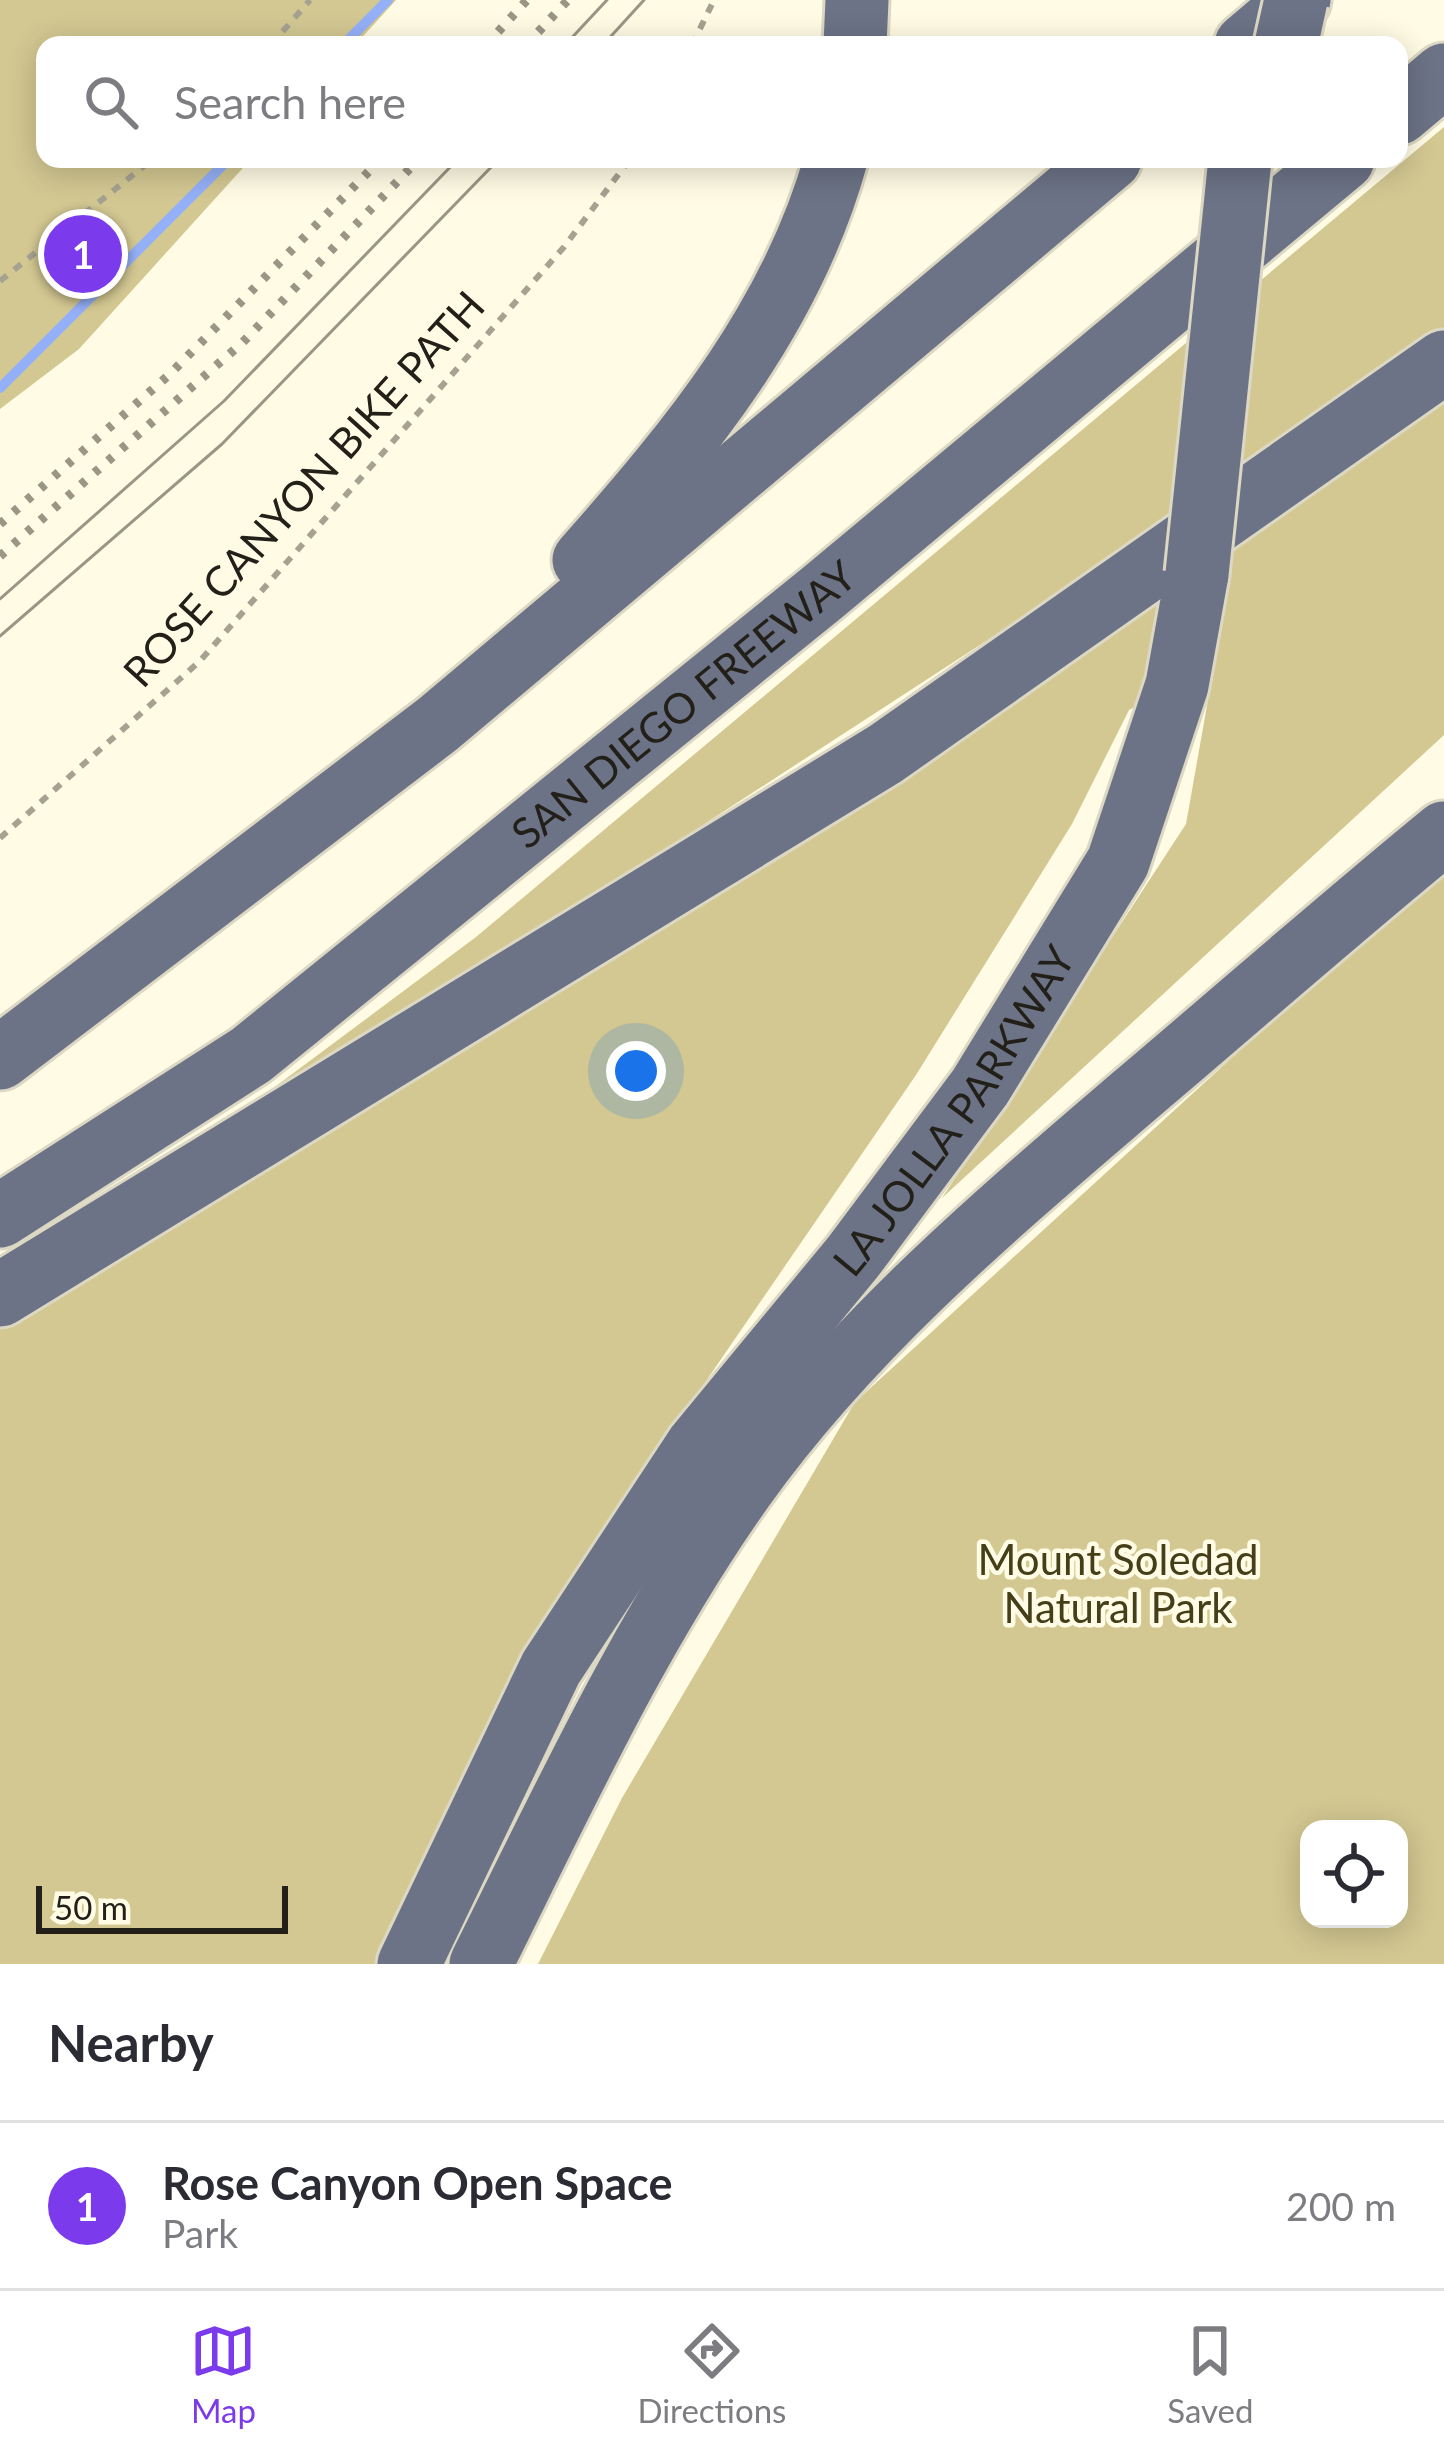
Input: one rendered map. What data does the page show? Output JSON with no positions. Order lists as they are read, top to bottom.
{
  "streets": {
    "highway": ["SAN DIEGO FREEWAY", "LA JOLLA PARKWAY"],
    "path": ["ROSE CANYON BIKE PATH"]
  },
  "parks": ["Mount Soledad Natural Park"],
  "scale_bar": "50 m",
  "page": {
    "search": "Search here",
    "pins": "1",
    "scale": "50 m",
    "heading": "Nearby",
    "list": [
      {
        "mark": "1",
        "name": "Rose Canyon Open Space",
        "note": "Park",
        "value": "200 m"
      }
    ],
    "nav": ["Map", "Directions", "Saved"]
  }
}
